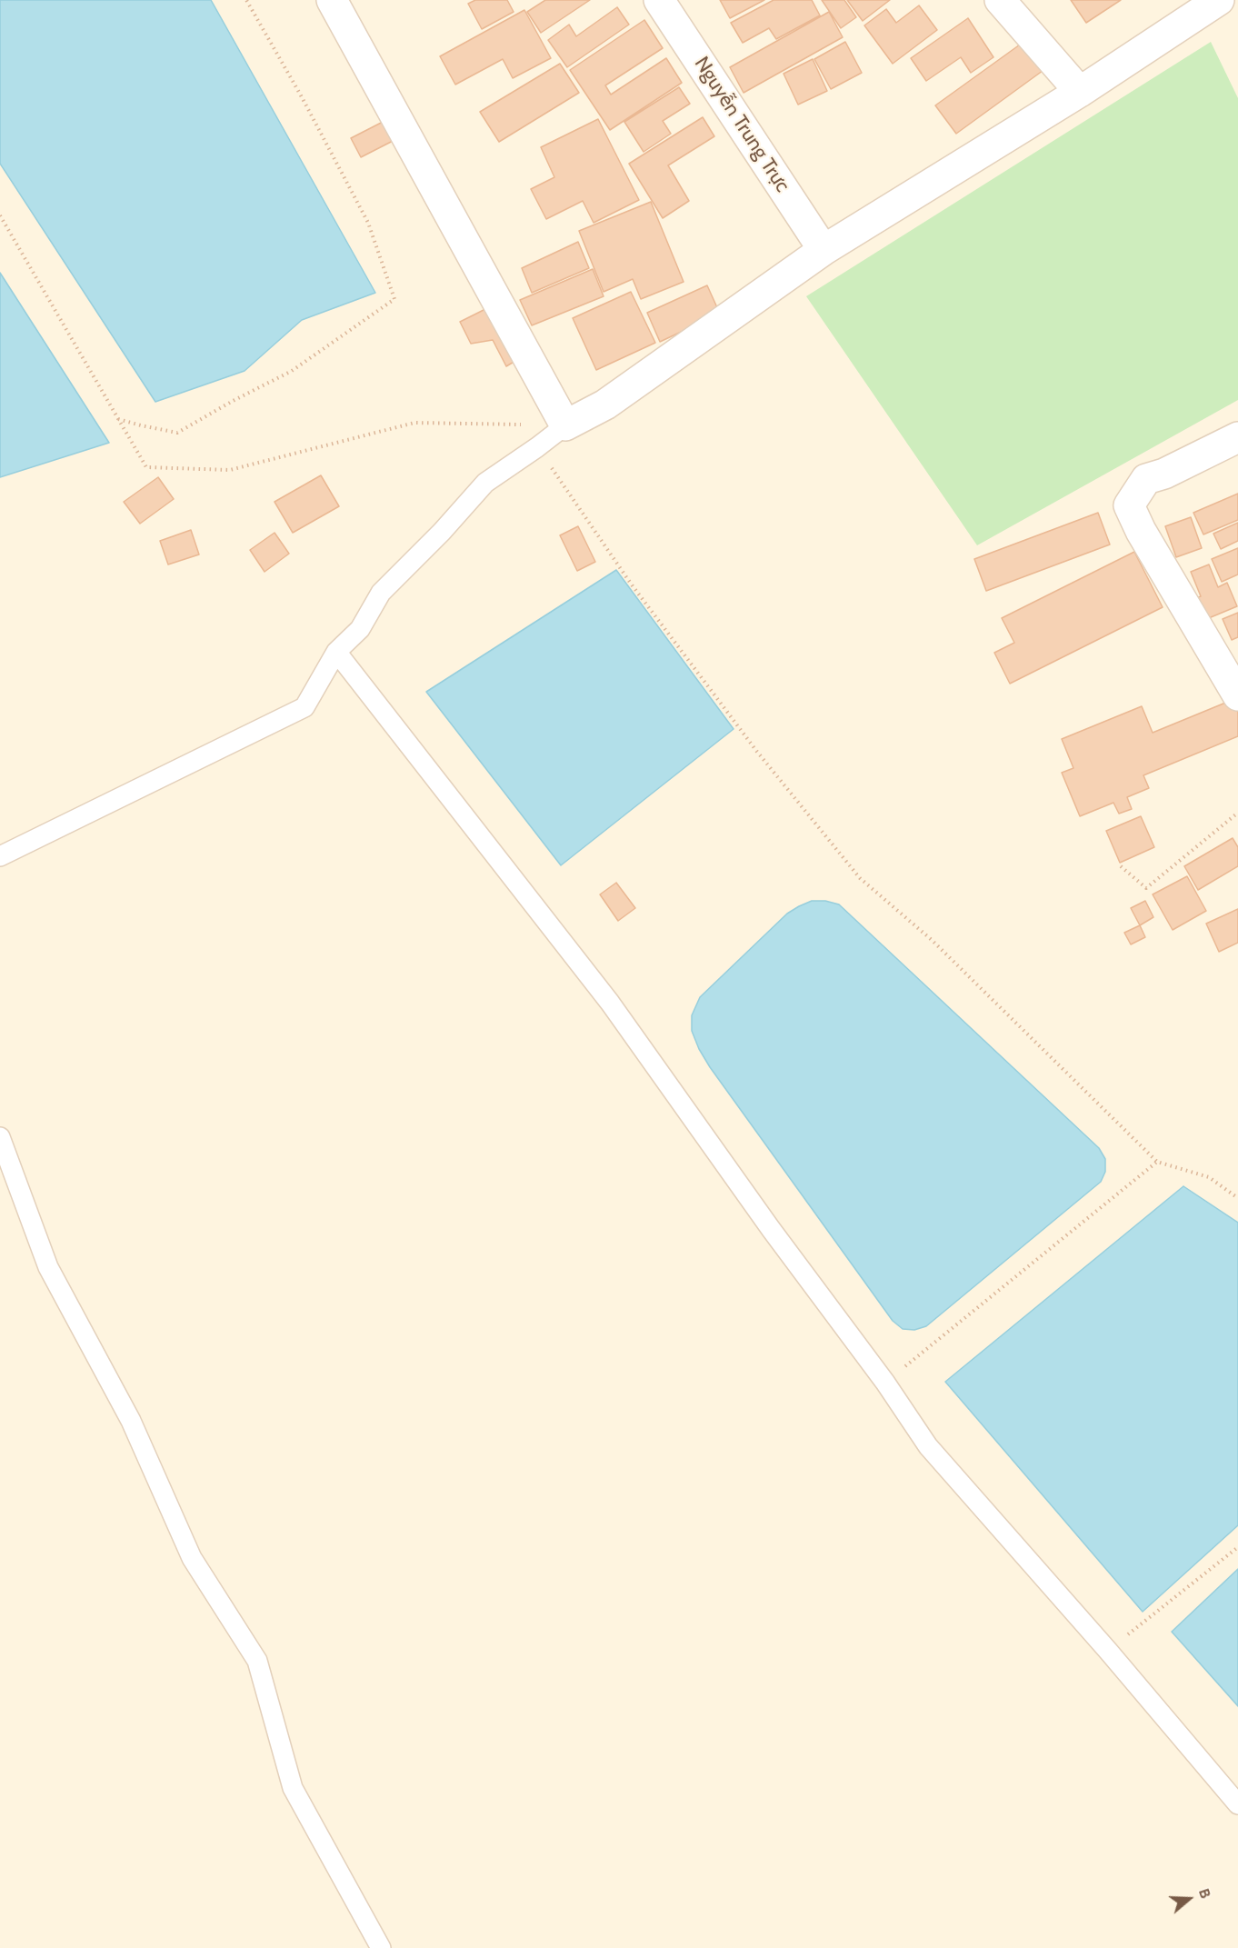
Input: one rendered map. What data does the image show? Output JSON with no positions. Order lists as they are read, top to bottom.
{
  "streets": {
    "street": ["Nguyễn Trung Trực"]
  },
  "north": "right"
}
